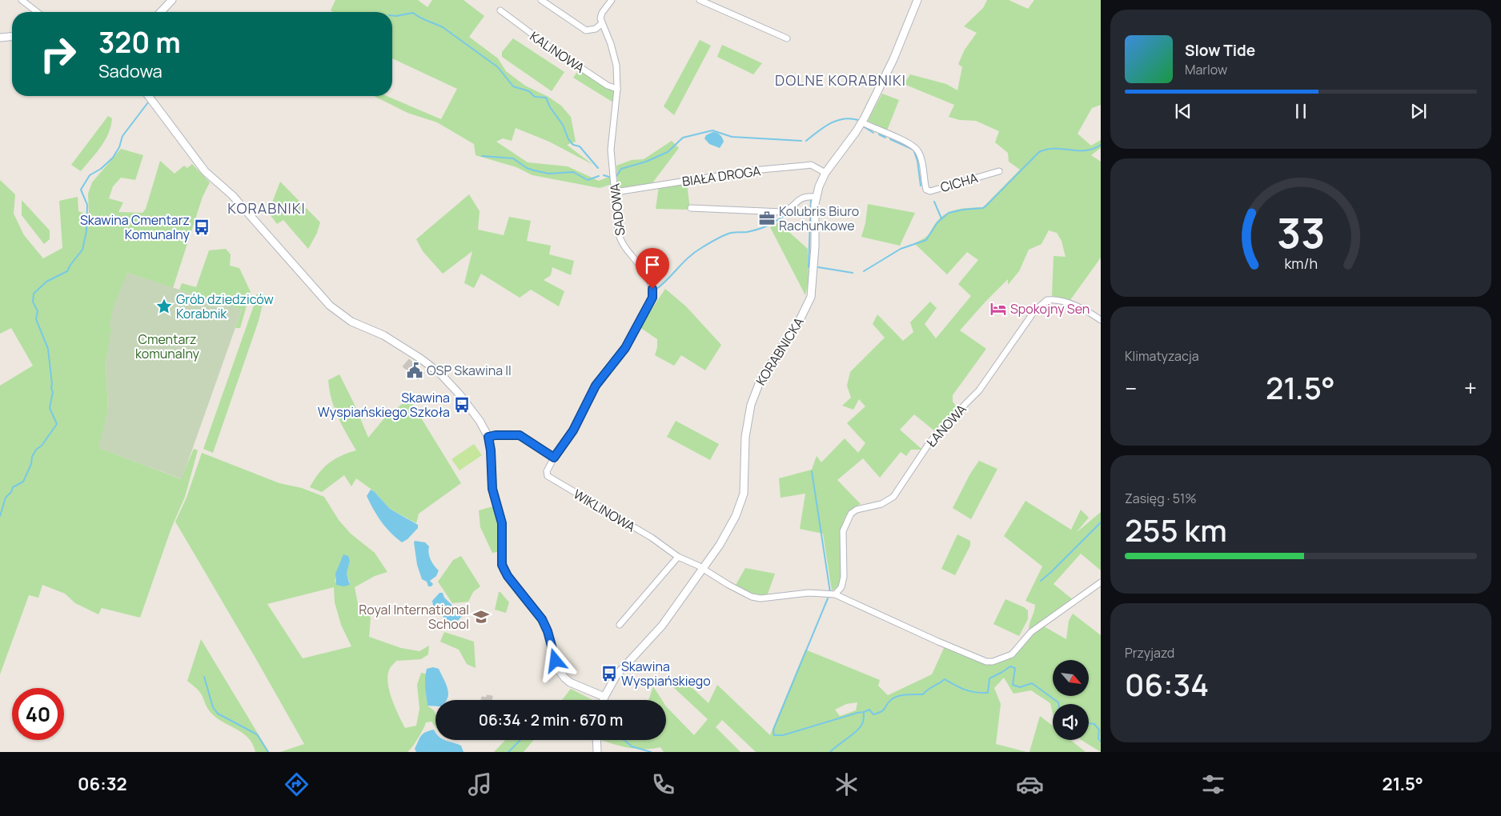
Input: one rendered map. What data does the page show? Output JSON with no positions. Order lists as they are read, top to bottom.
{
  "streets": {
    "street": [
      "KALINOWA",
      "BIAŁA DROGA",
      "CICHA",
      "SADOWA",
      "KORABNICKA",
      "ŁANOWA",
      "WIKLINOWA"
    ]
  },
  "crossings": [
    ["KALINOWA", "SADOWA"],
    ["BIAŁA DROGA", "SADOWA"],
    ["BIAŁA DROGA", "KORABNICKA"],
    ["CICHA", "KORABNICKA"],
    ["SADOWA", "WIKLINOWA"],
    ["KORABNICKA", "WIKLINOWA"]
  ],
  "districts": ["DOLNE KORABNIKI", "KORABNIKI"],
  "parks": ["Cmentarz komunalny"],
  "places": {
    "office": ["Kolubris Biuro Rachunkowe"],
    "bus stop": ["Skawina Cmentarz Komunalny", "Skawina Wyspiańskiego Szkoła", "Skawina Wyspiańskiego"],
    "place": ["Grób dziedziców Korabnik"],
    "hotel": ["Spokojny Sen"],
    "public building": ["OSP Skawina II"],
    "school or university": ["Royal International School"]
  },
  "north": "bottom right",
  "page": {
    "turn": ["320 m", "Sadowa"],
    "song": ["Slow Tide", "Marlow"],
    "tile": [
      "Klimatyzacja",
      ["Zasięg · 51%", "255 km"],
      ["Przyjazd", "06:34"]
    ],
    "heat": ["−", "21.5°", "+"],
    "limit": "40",
    "trip": "06:34 · 2 min · 670 m",
    "tabs": ["06:32", "21.5°"],
    "gauge": ["33", "km/h"]
  }
}
